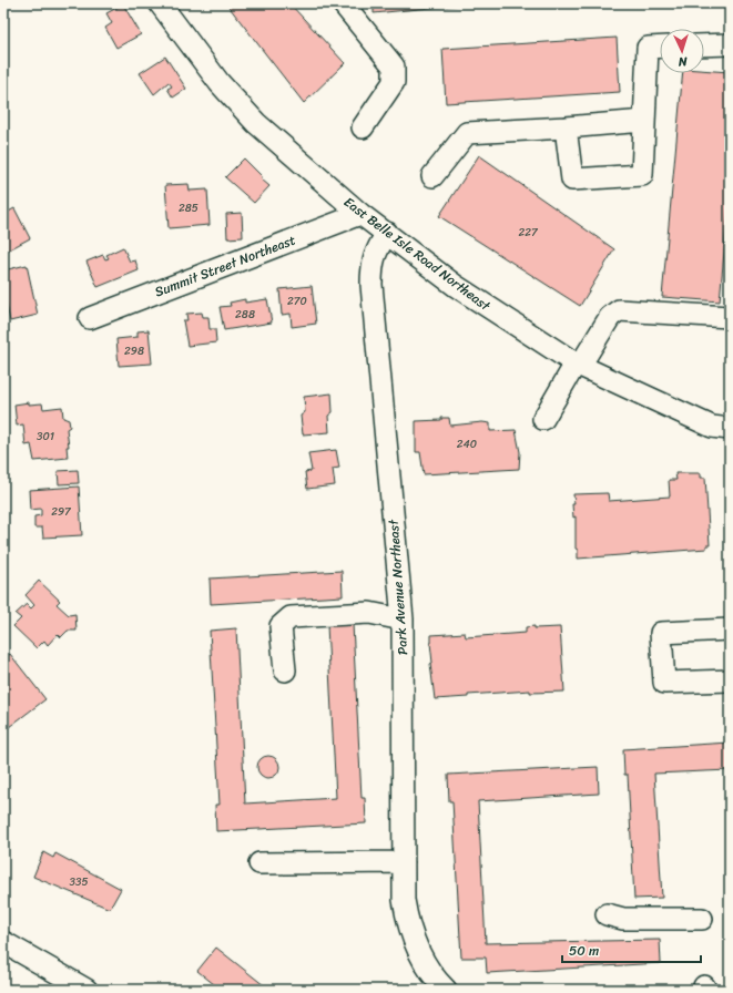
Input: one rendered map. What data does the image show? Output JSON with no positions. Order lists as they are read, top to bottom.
{
  "streets": {
    "street": ["East Belle Isle Road Northeast", "Summit Street Northeast", "Park Avenue Northeast"]
  },
  "crossings": [
    ["East Belle Isle Road Northeast", "Summit Street Northeast"],
    ["East Belle Isle Road Northeast", "Park Avenue Northeast"]
  ],
  "house_numbers": [
    "285",
    "227",
    "270",
    "288",
    "298",
    "301",
    "240",
    "297",
    "335"
  ],
  "scale_bar": "50 m",
  "north": "bottom"
}
